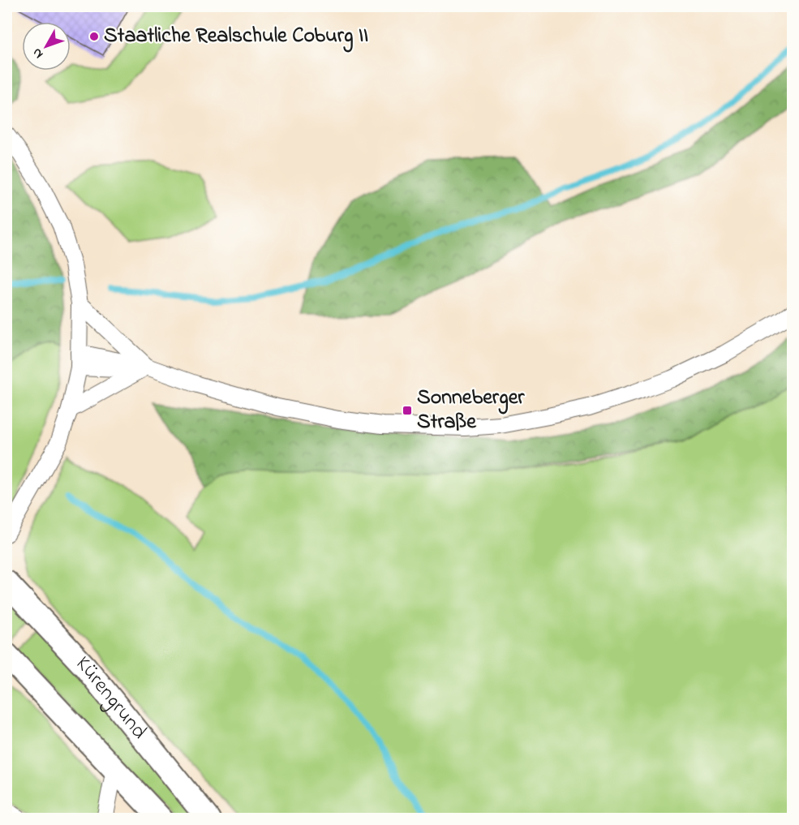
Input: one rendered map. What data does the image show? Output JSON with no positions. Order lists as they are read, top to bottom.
{
  "streets": {
    "main road": ["Kürengrund"]
  },
  "places": {
    "other": ["Staatliche Realschule Coburg II"],
    "transit": ["Sonneberger Straße"]
  },
  "north": "bottom left"
}
